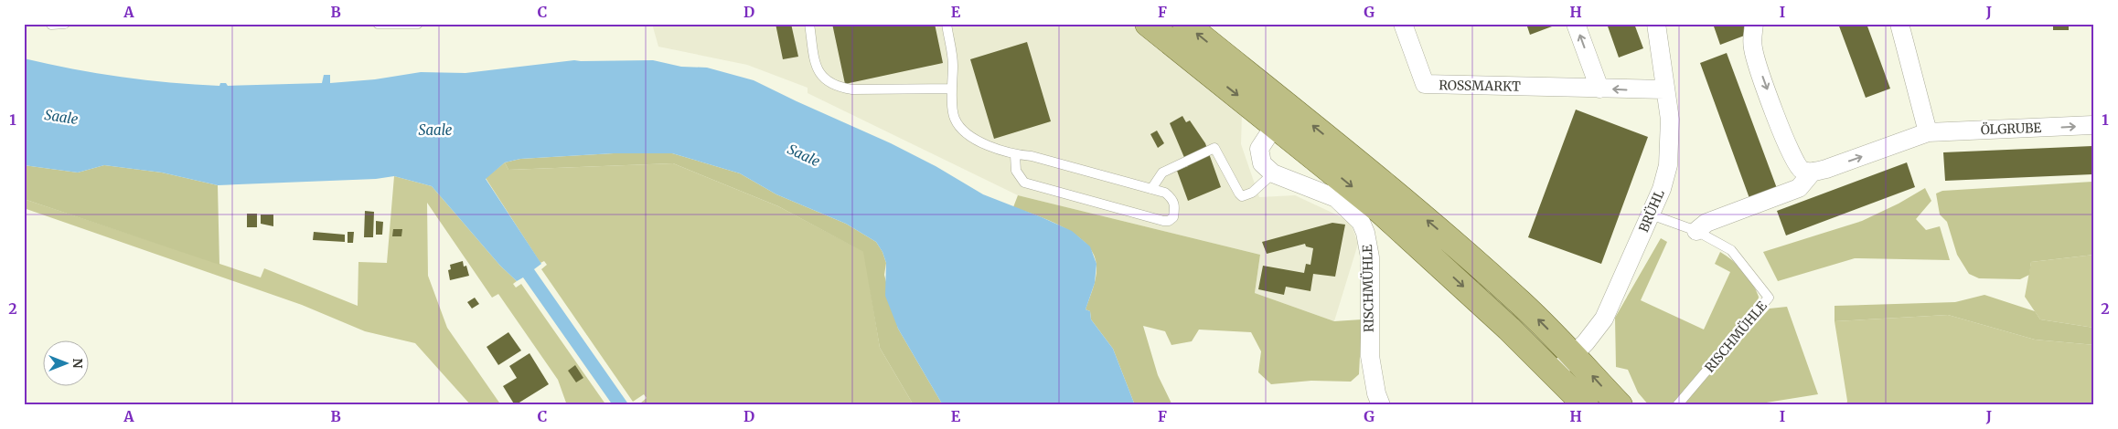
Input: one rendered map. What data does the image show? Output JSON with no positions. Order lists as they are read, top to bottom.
{
  "streets": {
    "street": [
      "ROSSMARKT",
      "ÖLGRUBE",
      "BRÜHL",
      "RISCHMÜHLE"
    ]
  },
  "crossings": [
    ["ROSSMARKT", "BRÜHL"],
    ["BRÜHL", "RISCHMÜHLE"]
  ],
  "one_way": ["ÖLGRUBE"],
  "water": ["Saale"],
  "north": "right",
  "grid": {
    "columns": [
      "A",
      "B",
      "C",
      "D",
      "E",
      "F",
      "G",
      "H",
      "I",
      "J"
    ],
    "rows": ["1", "2"]
  }
}
